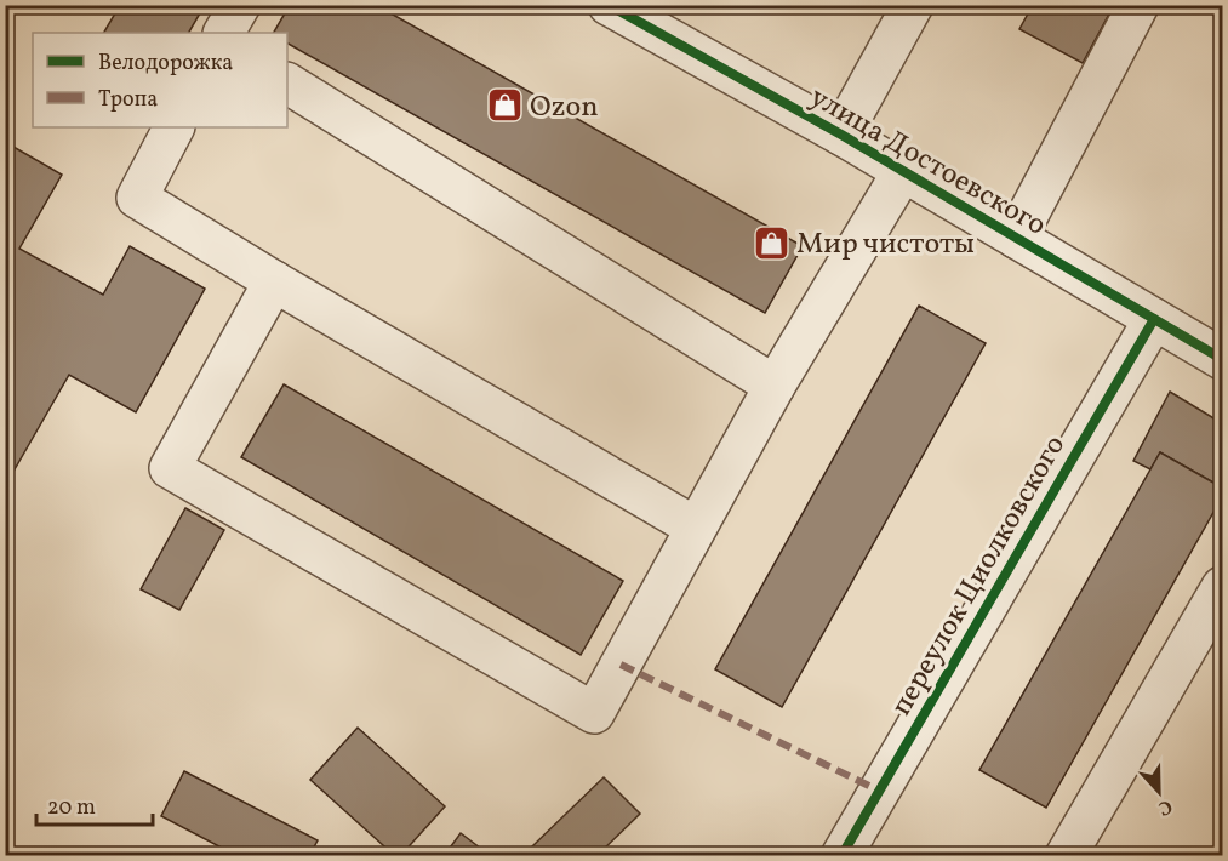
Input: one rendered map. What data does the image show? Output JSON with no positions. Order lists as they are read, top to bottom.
{
  "streets": {
    "street": ["улица Достоевского", "переулок Циолковского"]
  },
  "crossings": [
    ["улица Достоевского", "переулок Циолковского"]
  ],
  "places": {
    "shop": ["Ozon", "Мир чистоты"]
  },
  "legend": ["Велодорожка", "Тропа"],
  "scale_bar": "20 m",
  "north": "bottom"
}
